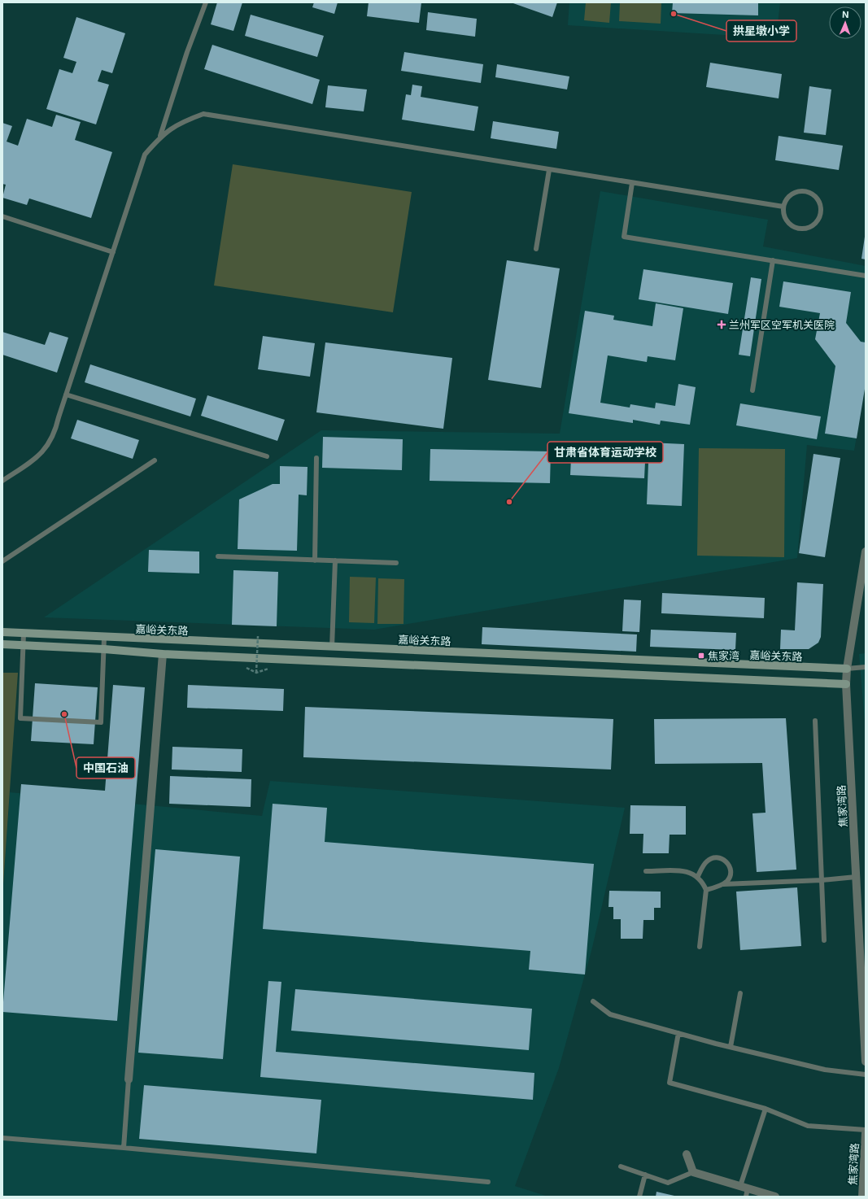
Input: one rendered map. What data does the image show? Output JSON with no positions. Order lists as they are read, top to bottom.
{
  "streets": {
    "main road": ["嘉峪关东路"],
    "street": ["焦家湾路"]
  },
  "crossings": [
    ["嘉峪关东路", "焦家湾路"]
  ],
  "places": {
    "other": ["拱星墩小学", "甘肃省体育运动学校", "中国石油"],
    "health": ["兰州军区空军机关医院"],
    "transit": ["焦家湾"]
  },
  "north": "top"
}
